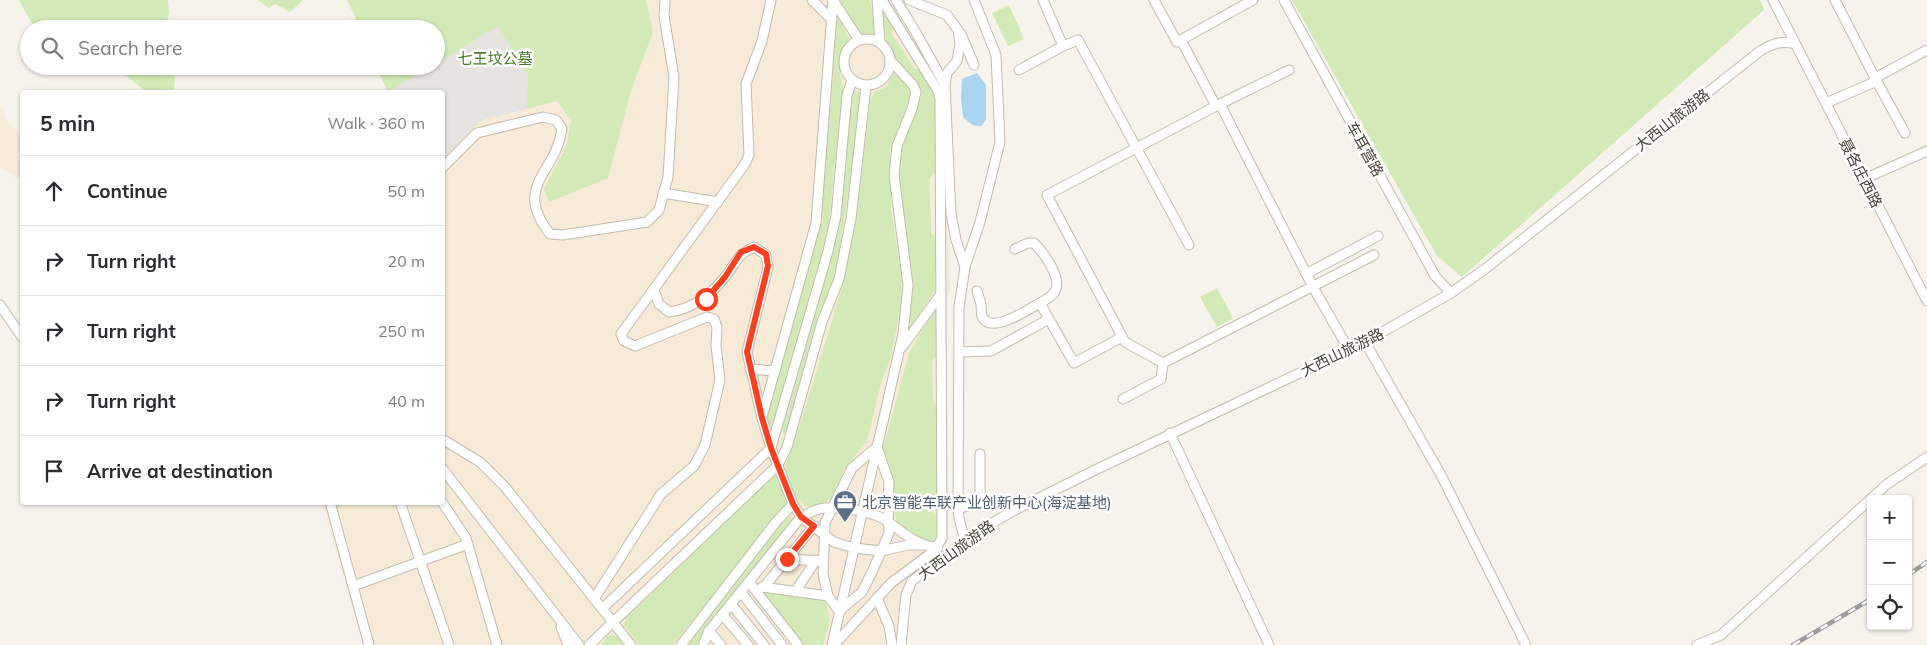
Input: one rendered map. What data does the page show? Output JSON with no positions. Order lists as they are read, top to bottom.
{
  "streets": {
    "street": ["大西山旅游路", "车耳营路", "聂各庄西路"]
  },
  "crossings": [
    ["大西山旅游路", "车耳营路"],
    ["大西山旅游路", "聂各庄西路"]
  ],
  "parks": ["七王坟公墓"],
  "places": {
    "office": ["北京智能车联产业创新中心(海淀基地)"]
  },
  "page": {
    "search": "Search here",
    "heading": ["5 min", "Walk · 360 m"],
    "list": [
      ["Continue", "50 m"],
      ["Turn right", "20 m"],
      ["Turn right", "250 m"],
      ["Turn right", "40 m"],
      "Arrive at destination"
    ],
    "map_buttons": ["+", "−"]
  }
}
